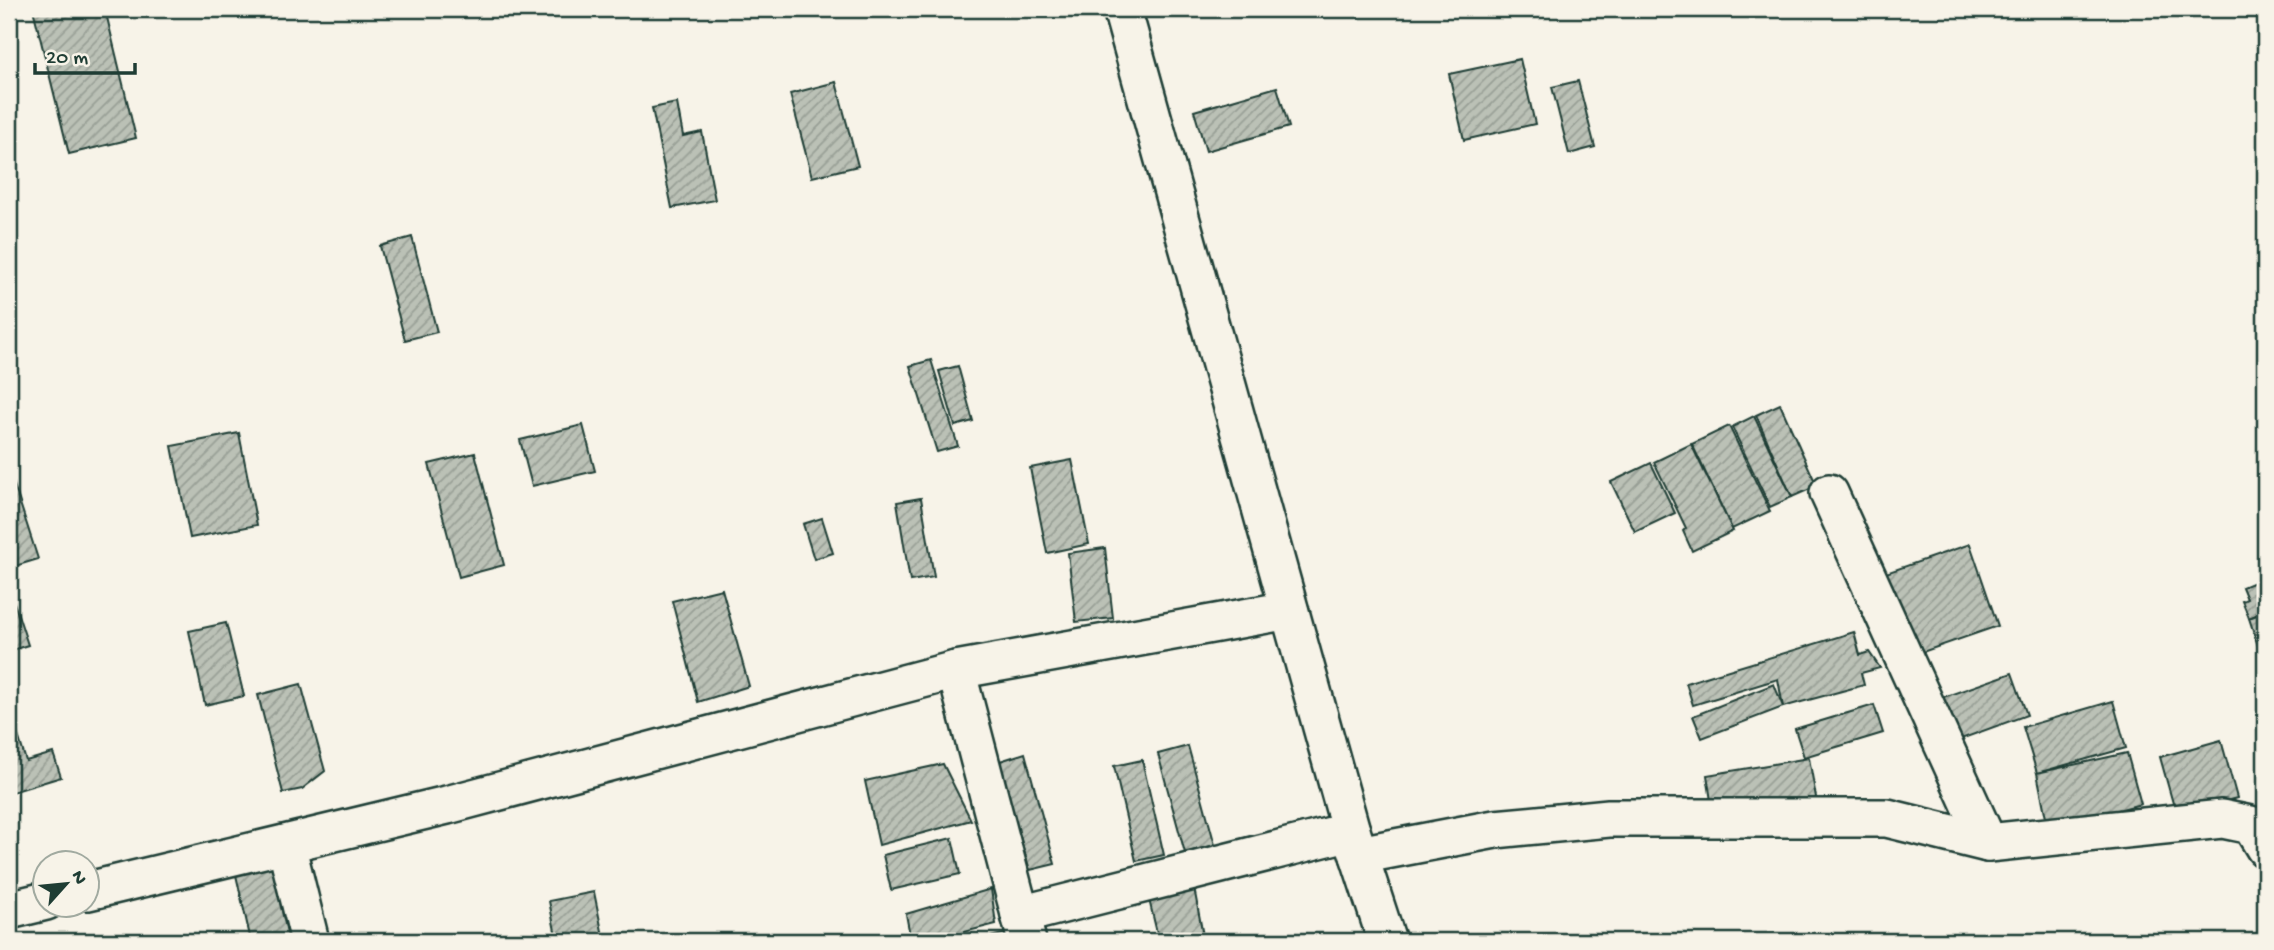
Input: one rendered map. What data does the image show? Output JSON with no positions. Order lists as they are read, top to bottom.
{
  "scale_bar": "20 m",
  "north": "top right"
}
